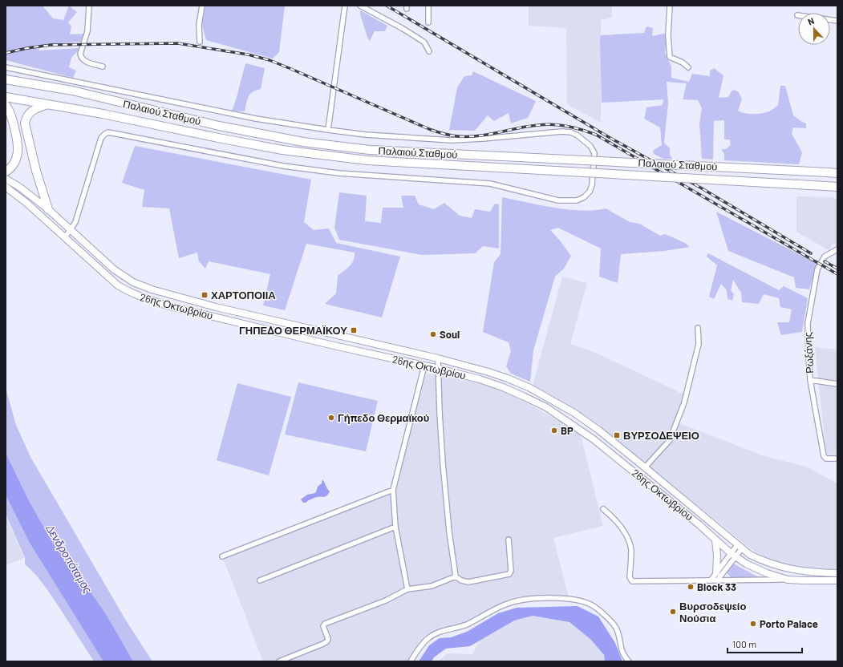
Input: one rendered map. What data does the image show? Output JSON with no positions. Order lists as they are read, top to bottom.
{
  "streets": {
    "highway": ["Παλαιού Σταθμού"],
    "main road": ["26ης Οκτωβρίου"],
    "street": ["Ρωξάνης"]
  },
  "water": ["Δενδροπόταμος"],
  "places": {
    "transit": ["ΧΑΡΤΟΠΟΙΙΑ", "ΓΗΠΕΔΟ ΘΕΡΜΑΪΚΟΥ", "ΒΥΡΣΟΔΕΨΕΙΟ"],
    "other": [
      "Soul",
      "Γήπεδο Θερμαϊκού",
      "BP",
      "Block 33",
      "Βυρσοδεψείο Νούσια",
      "Porto Palace"
    ]
  },
  "scale_bar": "100 m",
  "north": "top"
}
